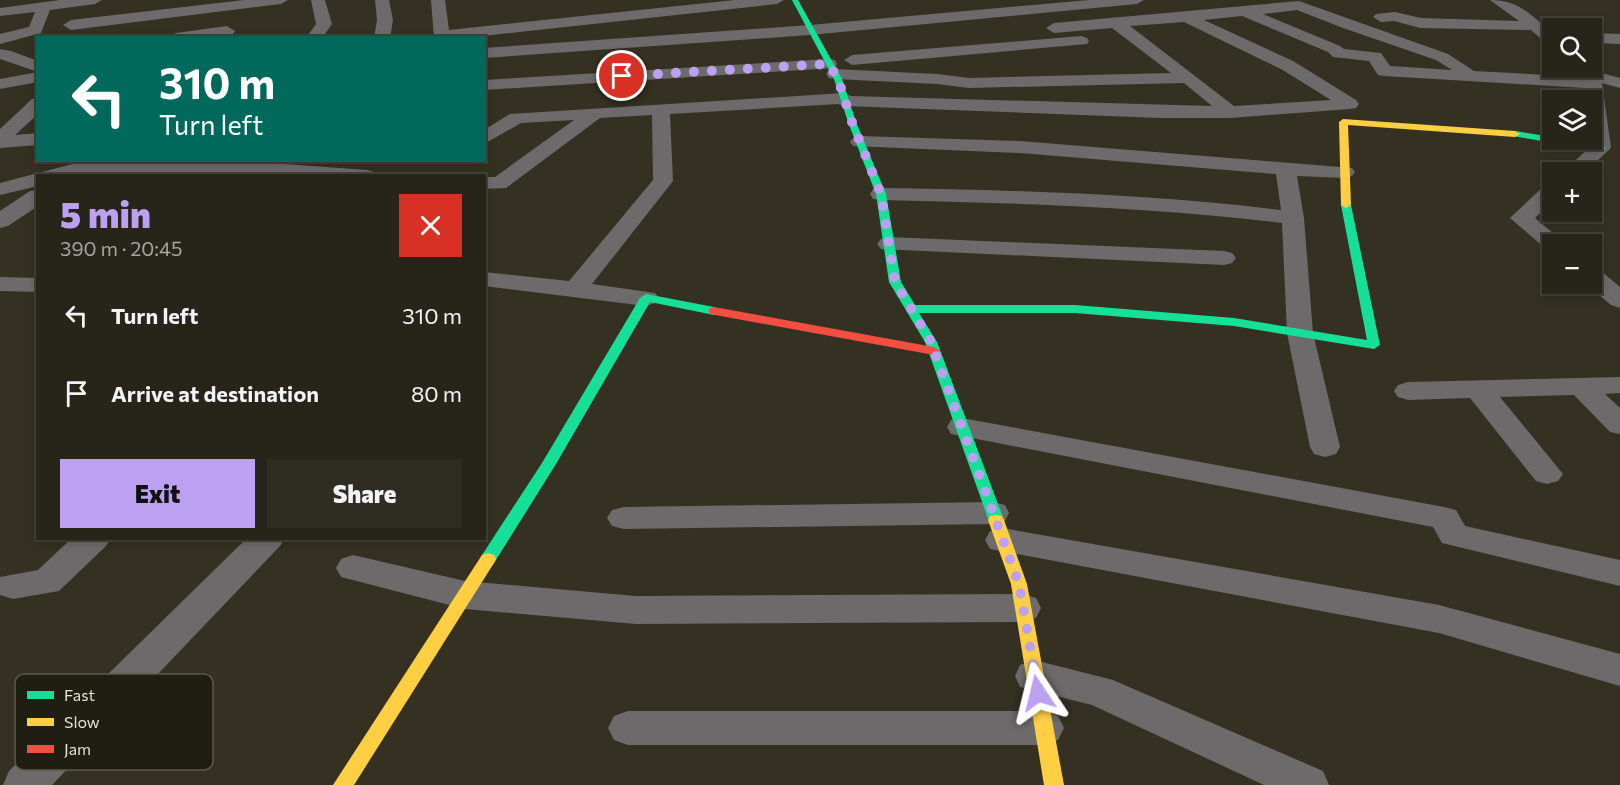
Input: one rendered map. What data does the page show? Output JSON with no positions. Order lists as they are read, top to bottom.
{
  "legend": ["Fast", "Slow", "Jam"],
  "page": {
    "map_buttons": ["+", "−"],
    "turn": ["310 m", "Turn left"],
    "heading": ["5 min", "390 m · 20:45"],
    "list": [
      {
        "name": "Turn left",
        "value": "310 m"
      },
      {
        "name": "Arrive at destination",
        "value": "80 m"
      }
    ],
    "buttons": ["Exit", "Share"]
  }
}
